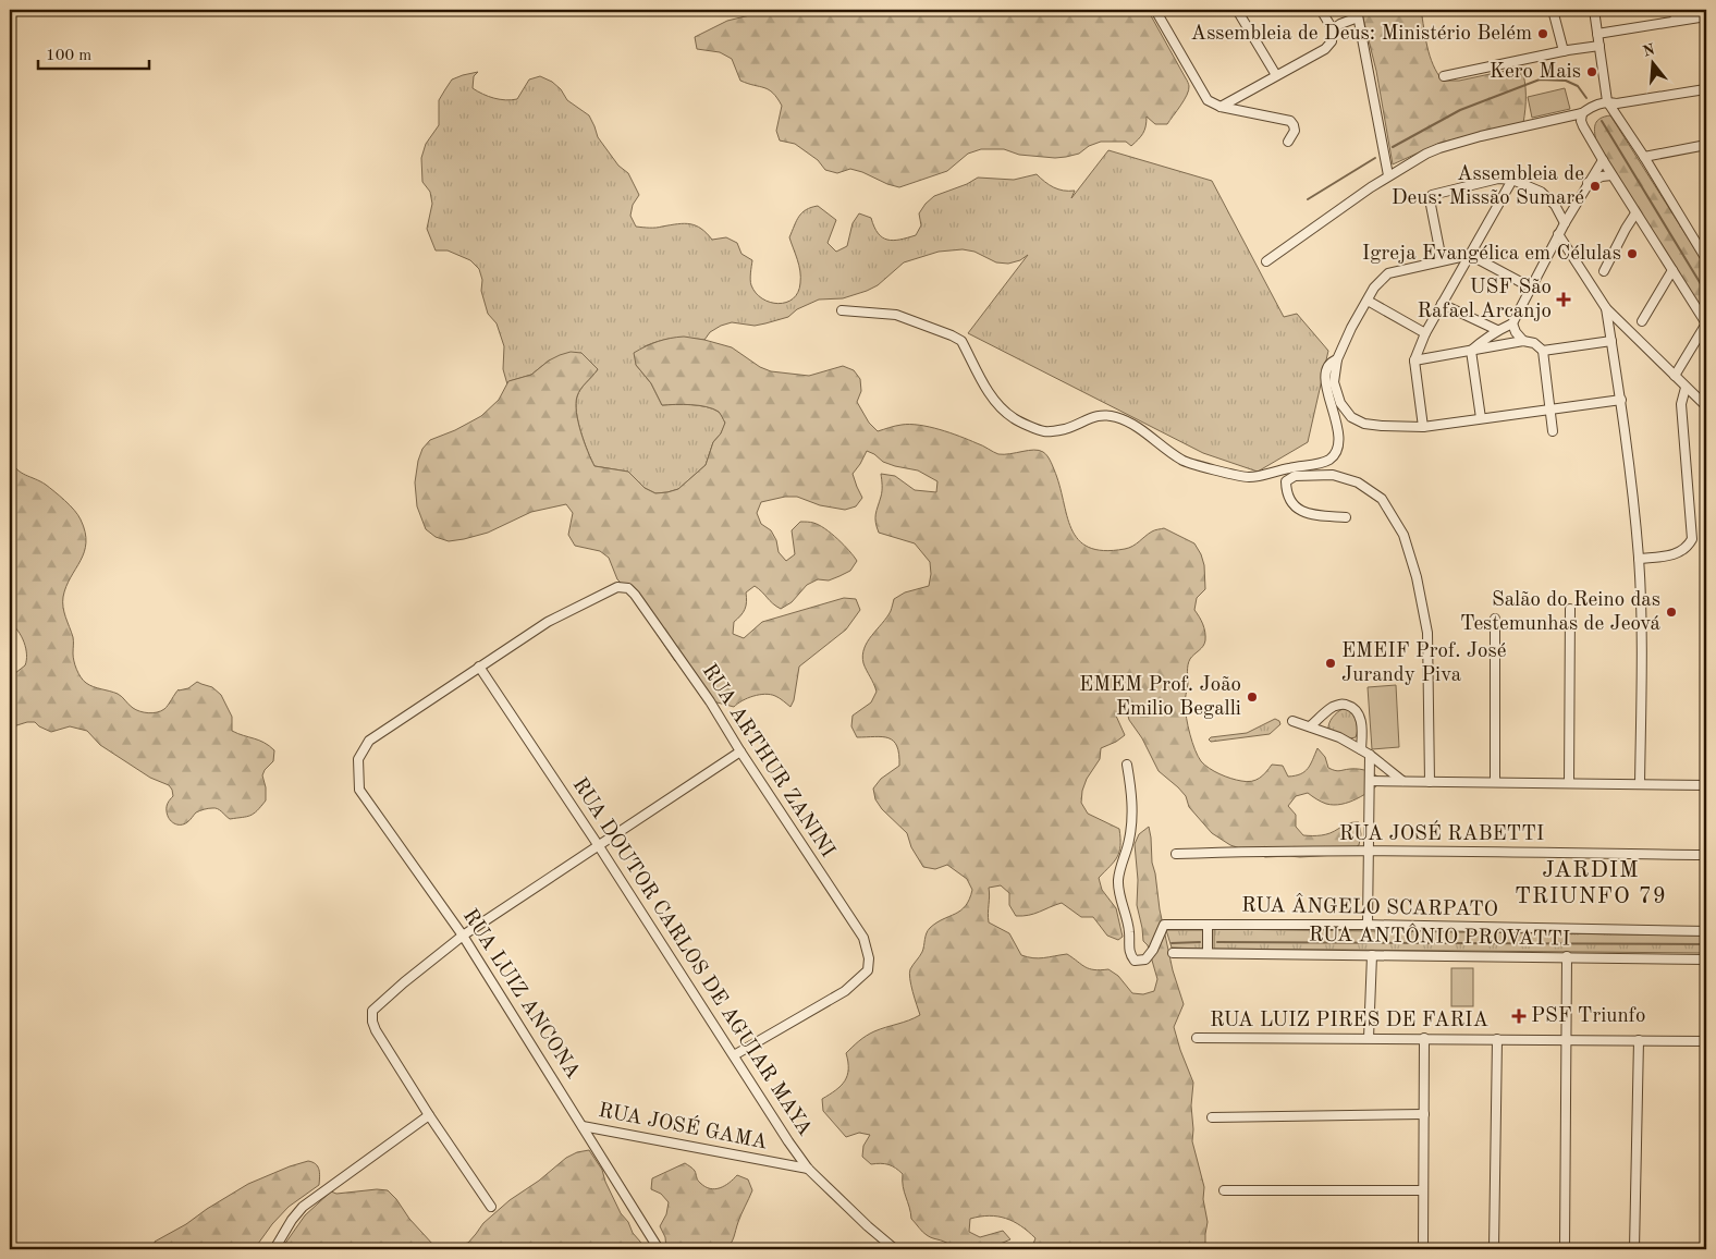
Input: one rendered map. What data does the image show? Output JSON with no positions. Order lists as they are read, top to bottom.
{
  "streets": {
    "street": [
      "RUA ARTHUR ZANINI",
      "RUA JOSÉ RABETTI",
      "RUA ÂNGELO SCARPATO",
      "RUA ANTÔNIO PROVATTI",
      "RUA DOUTOR CARLOS DE AGUIAR MAYA",
      "RUA LUIZ ANCONA",
      "RUA LUIZ PIRES DE FARIA",
      "RUA JOSÉ GAMA"
    ]
  },
  "crossings": [
    ["RUA ARTHUR ZANINI", "RUA DOUTOR CARLOS DE AGUIAR MAYA"],
    ["RUA ARTHUR ZANINI", "RUA LUIZ ANCONA"],
    ["RUA DOUTOR CARLOS DE AGUIAR MAYA", "RUA LUIZ ANCONA"],
    ["RUA DOUTOR CARLOS DE AGUIAR MAYA", "RUA JOSÉ GAMA"],
    ["RUA LUIZ ANCONA", "RUA JOSÉ GAMA"]
  ],
  "districts": ["JARDIM TRIUNFO 79"],
  "places": {
    "other": [
      "Assembleia de Deus: Ministério Belém",
      "Kero Mais",
      "Assembleia de Deus: Missão Sumaré",
      "Igreja Evangélica em Células",
      "Salão do Reino das Testemunhas de Jeová",
      "EMEIF Prof. José Jurandy Piva",
      "EMEM Prof. João Emilio Begalli"
    ],
    "health": ["USF São Rafael Arcanjo", "PSF Triunfo"]
  },
  "scale_bar": "100 m",
  "north": "top"
}
